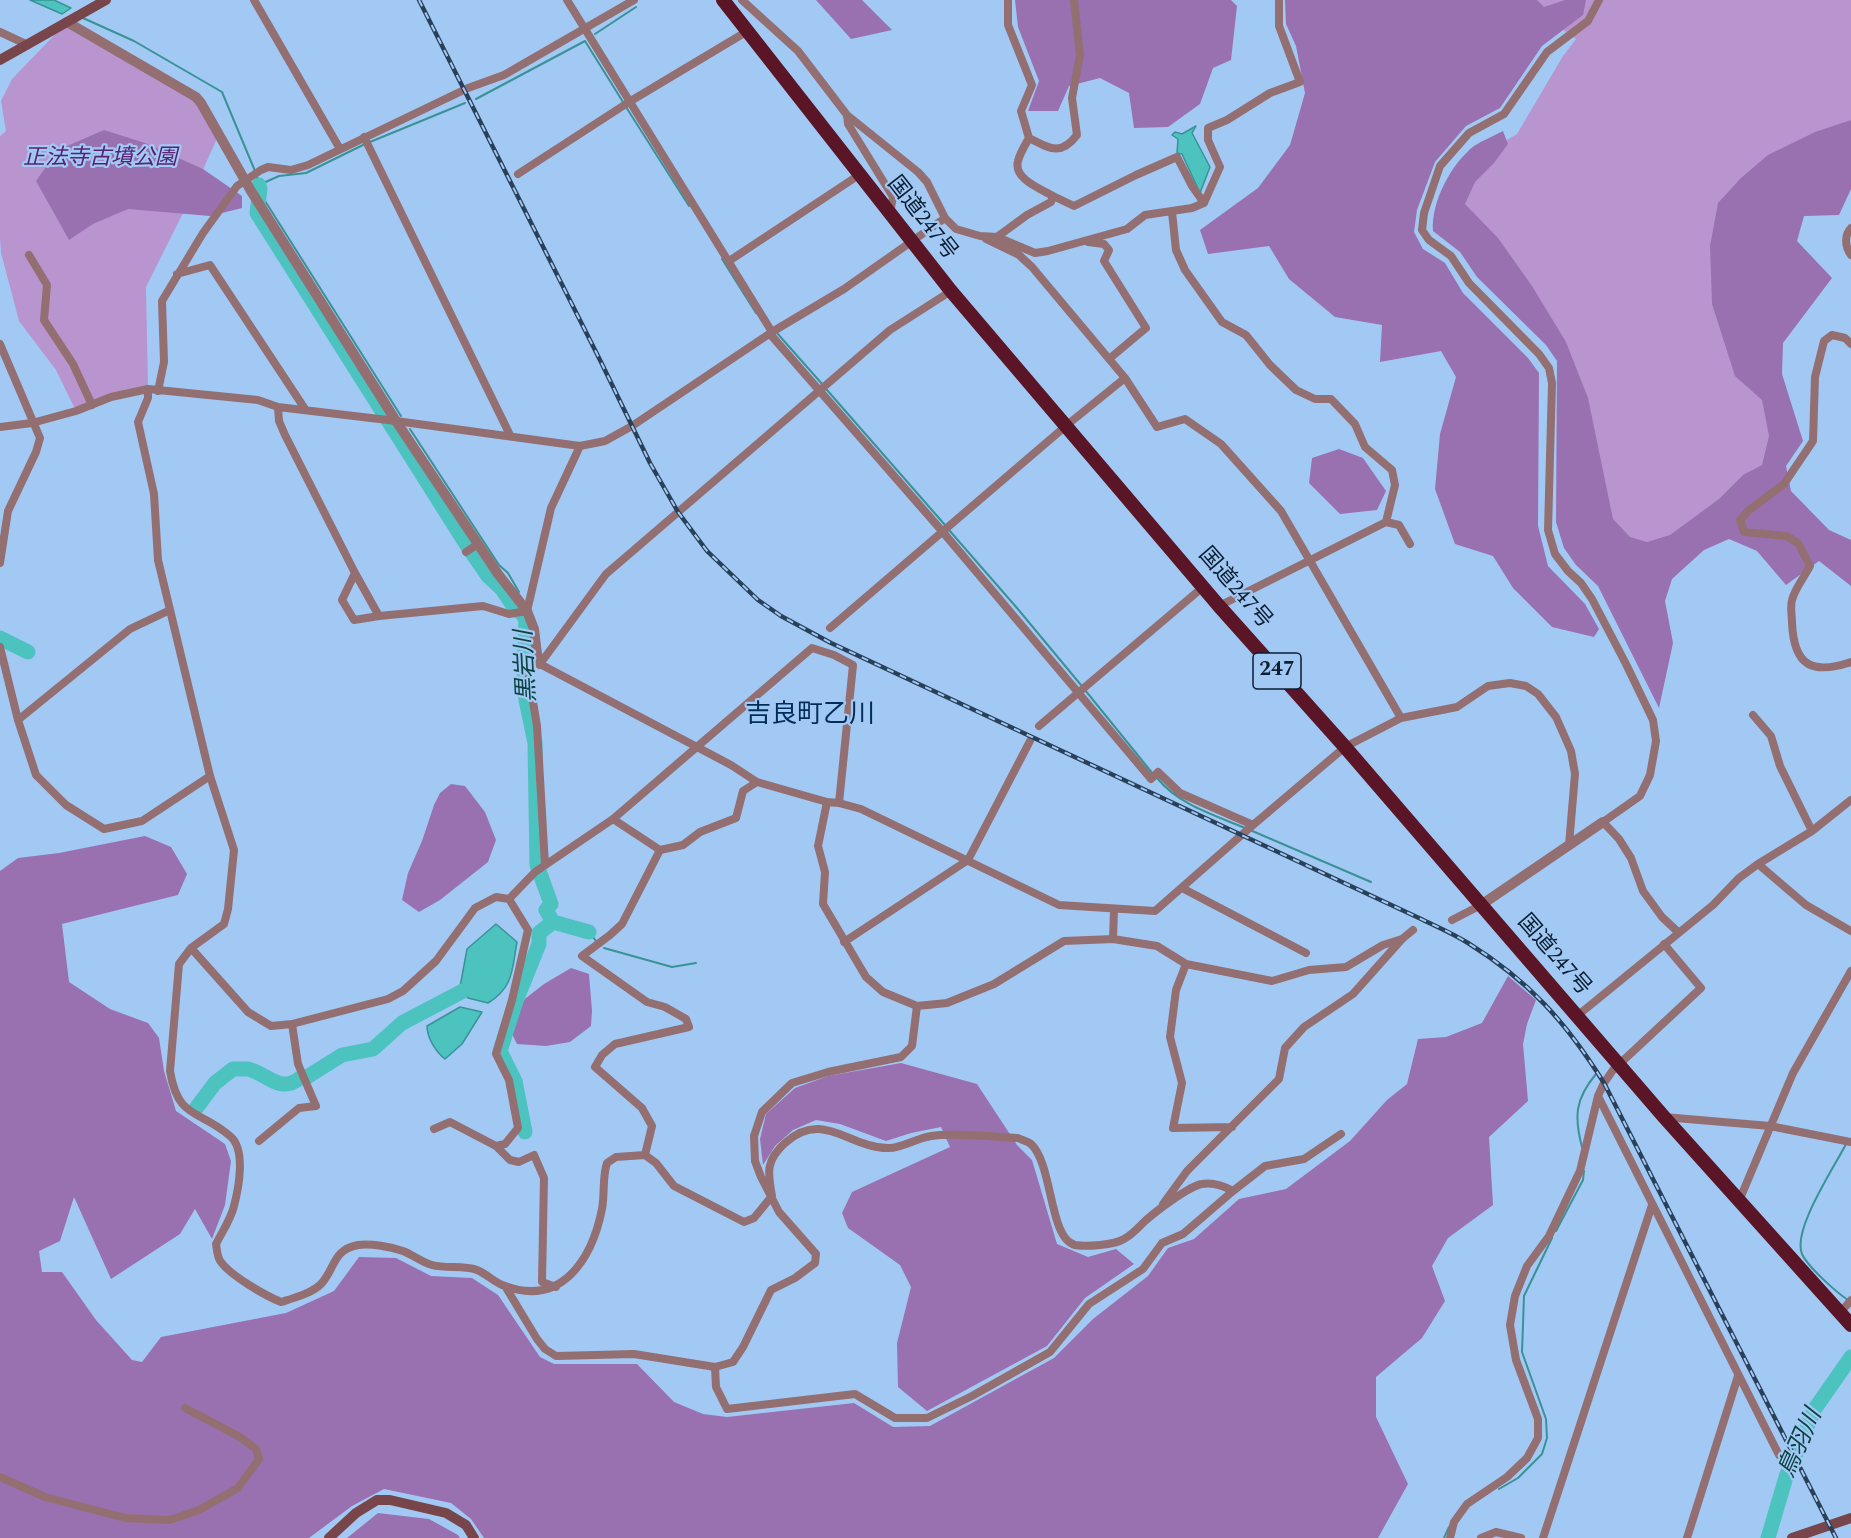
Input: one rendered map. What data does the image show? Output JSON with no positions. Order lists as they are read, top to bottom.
{
  "streets": {
    "highway": ["国道247号", "247"]
  },
  "districts": ["吉良町乙川"],
  "water": ["黒岩川", "鳥羽川"],
  "parks": ["正法寺古墳公園"]
}
